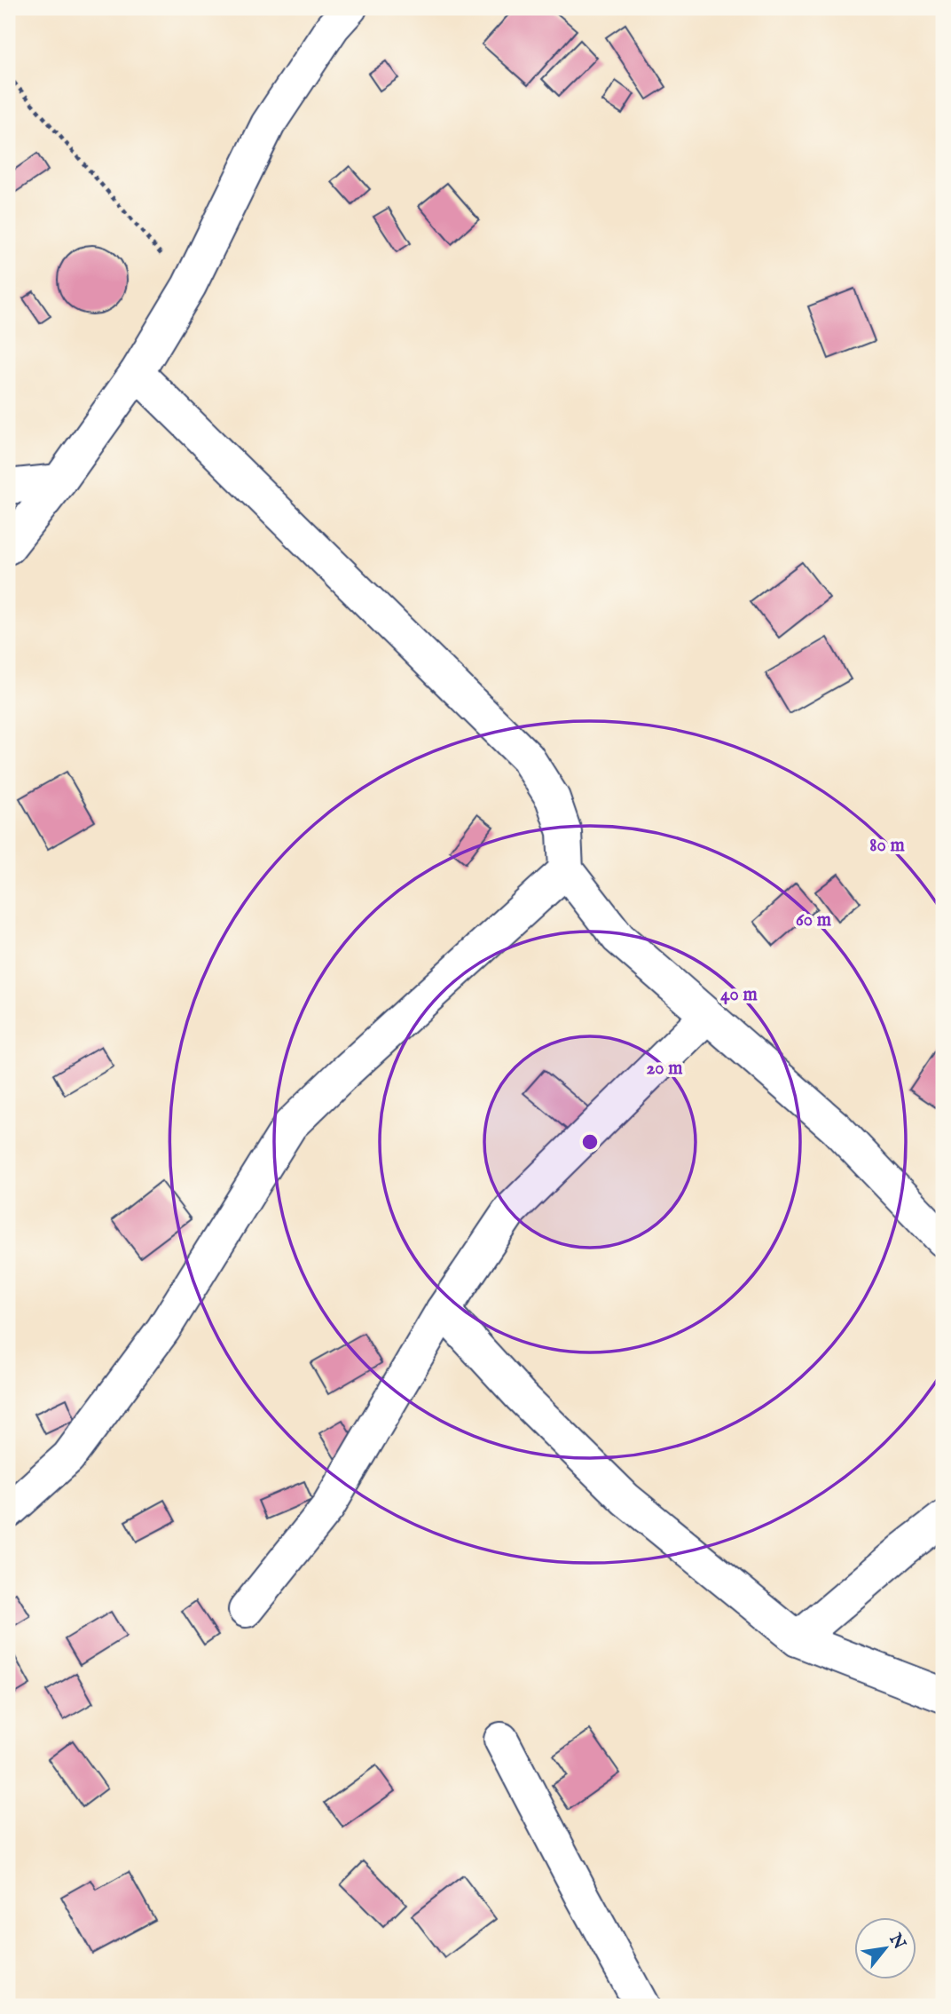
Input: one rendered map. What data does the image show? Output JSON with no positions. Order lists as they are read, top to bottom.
{
  "north": "top right",
  "rings": [
    "80 m",
    "60 m",
    "40 m",
    "20 m"
  ]
}
